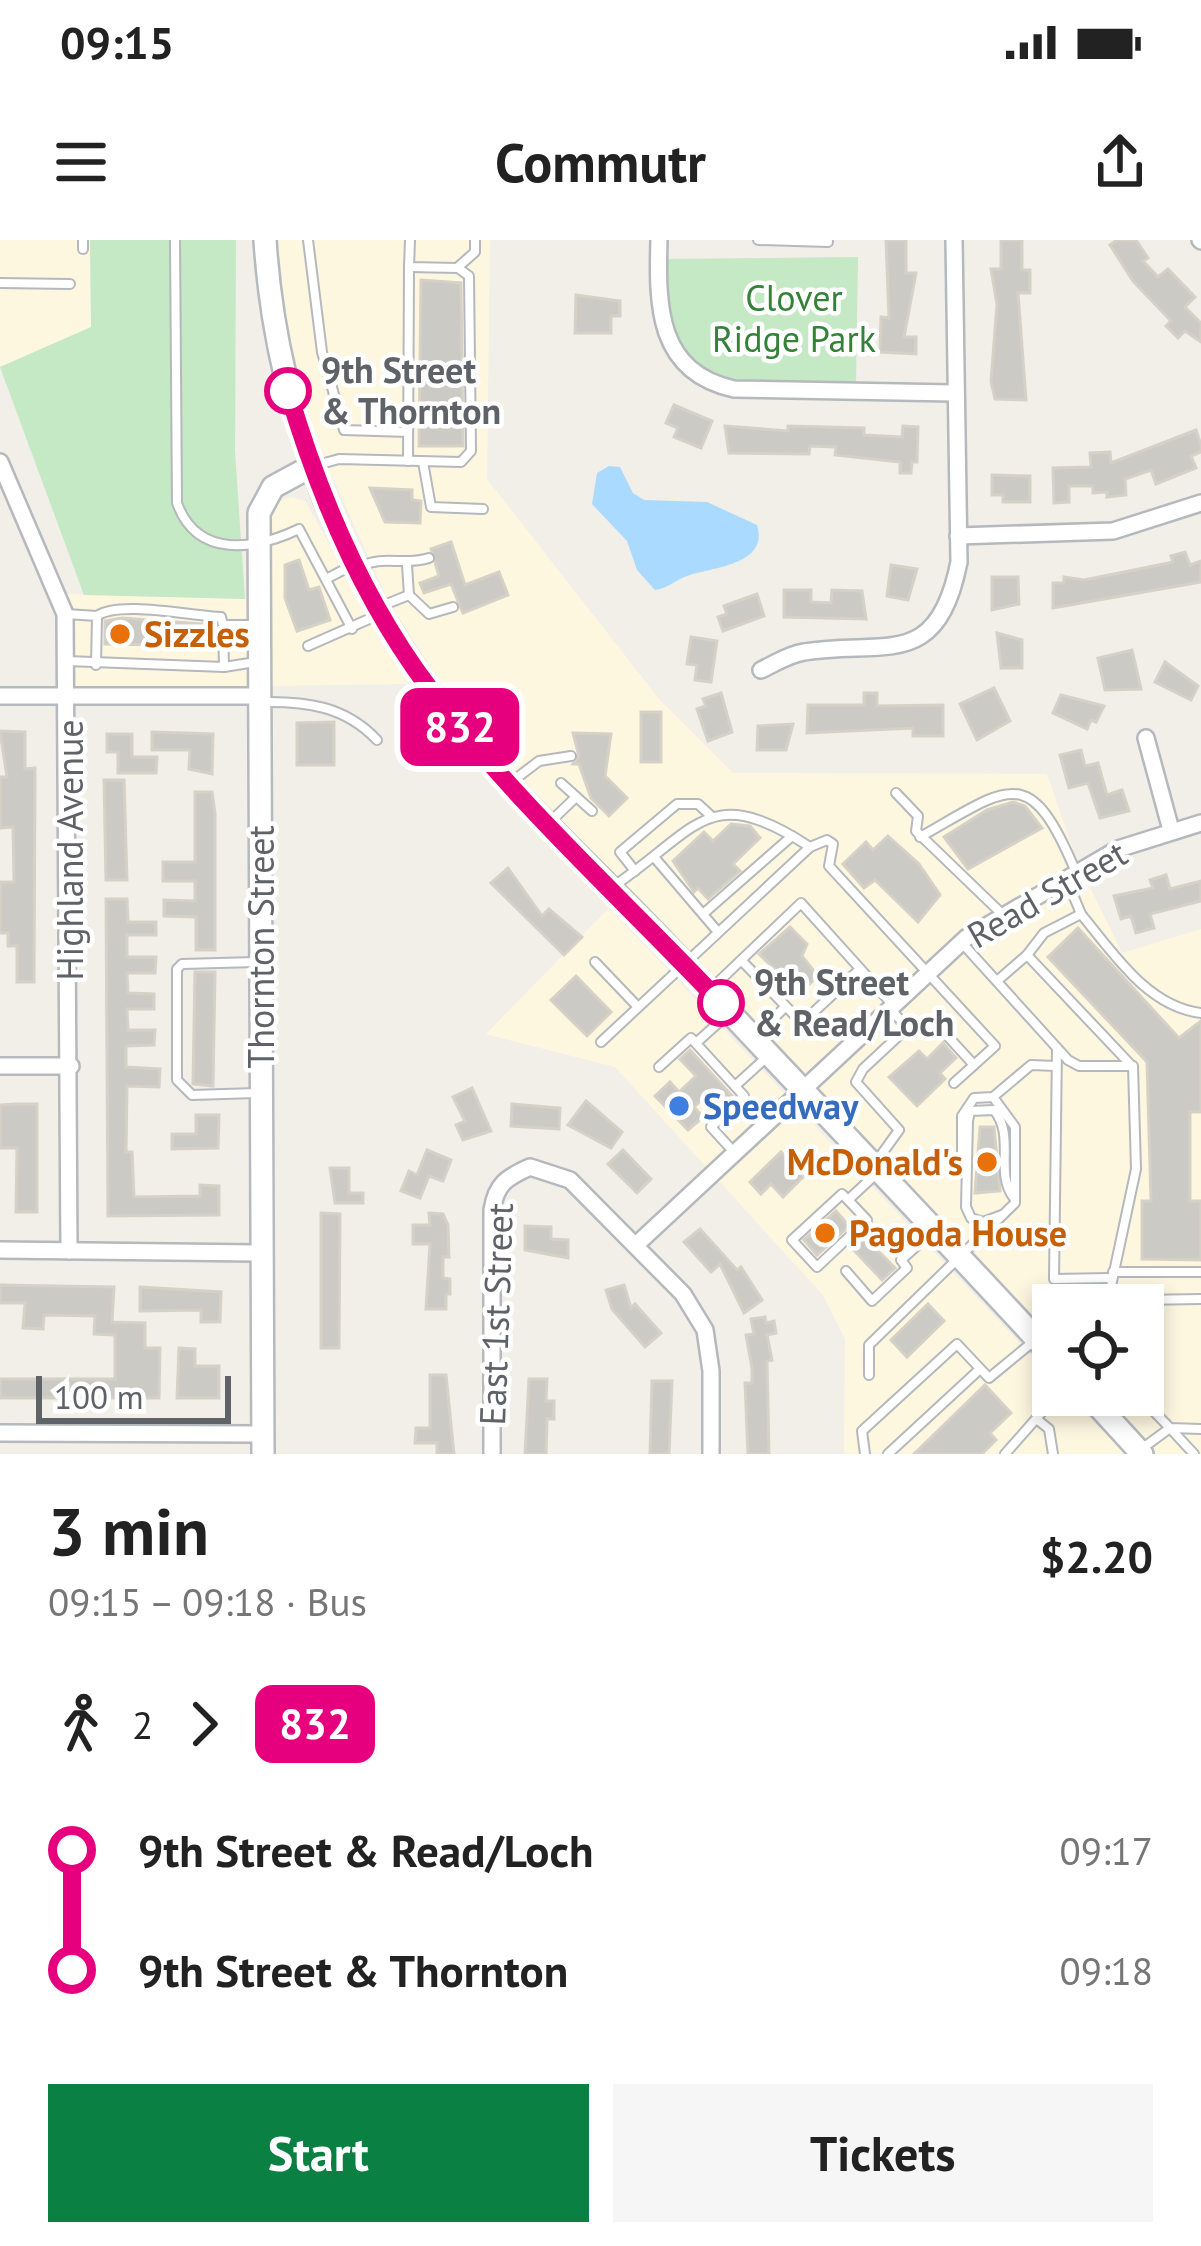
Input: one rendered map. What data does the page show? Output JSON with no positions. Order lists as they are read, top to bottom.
{
  "streets": {
    "main road": ["Thornton Street"],
    "street": ["Highland Avenue", "Read Street", "East 1st Street"]
  },
  "crossings": [
    ["Read Street", "East 1st Street"]
  ],
  "parks": ["Clover Ridge Park"],
  "places": [
    "9th Street & Thornton",
    "Sizzles",
    "9th Street & Read/Loch",
    "Speedway",
    "McDonald's",
    "Pagoda House"
  ],
  "lines": ["bus line 832"],
  "scale_bar": "100 m",
  "page": {
    "status": "09:15",
    "header": "Commutr",
    "on_map": "832",
    "scale": "100 m",
    "heading": ["3 min", "09:15 – 09:18 · Bus", "$2.20"],
    "legs": ["2", "832"],
    "list": [
      {
        "name": "9th Street & Read/Loch",
        "value": "09:17"
      },
      {
        "name": "9th Street & Thornton",
        "value": "09:18"
      }
    ],
    "buttons": ["Start", "Tickets"]
  }
}
